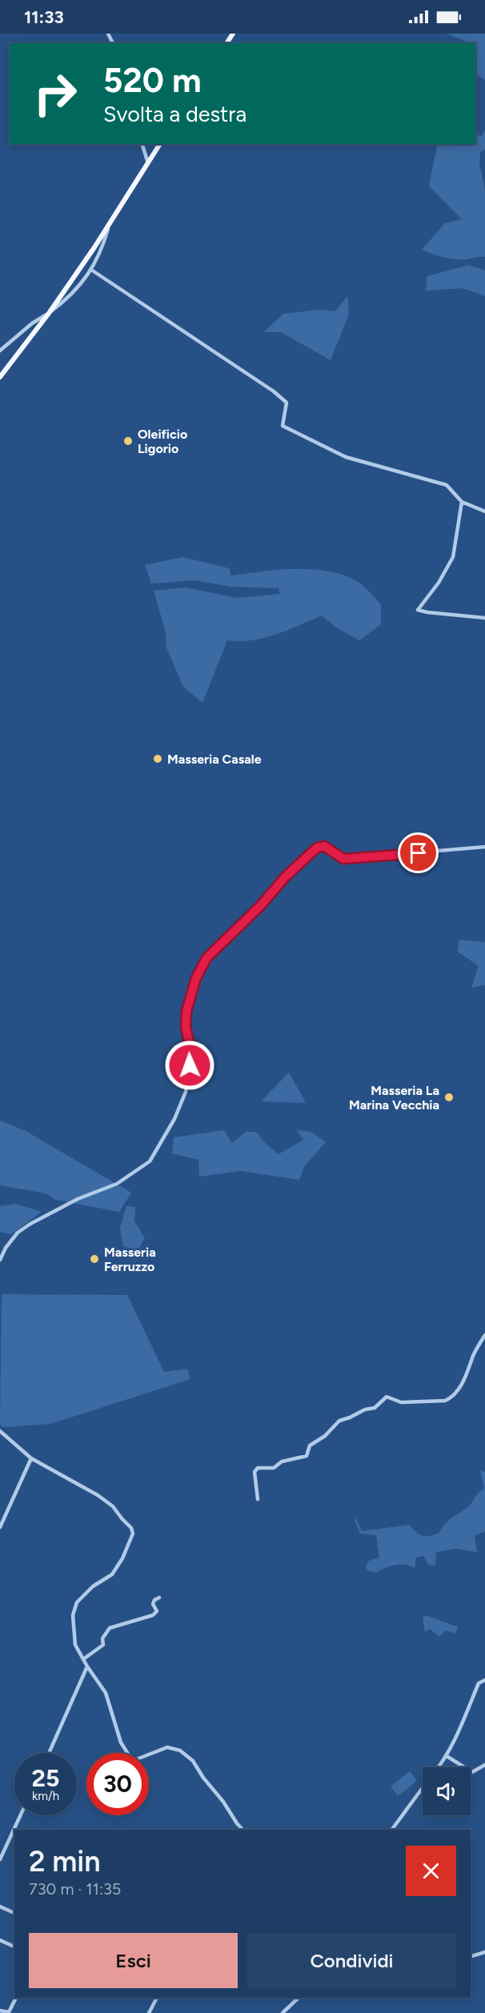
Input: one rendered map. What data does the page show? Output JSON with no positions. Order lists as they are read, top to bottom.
{
  "places": [
    "Oleificio Ligorio",
    "Masseria Casale",
    "Masseria La Marina Vecchia",
    "Masseria Ferruzzo"
  ],
  "page": {
    "status": "11:33",
    "turn": ["520 m", "Svolta a destra"],
    "speed": "25 km/h",
    "limit": "30",
    "heading": ["2 min", "730 m · 11:35"],
    "buttons": ["Esci", "Condividi"]
  }
}
